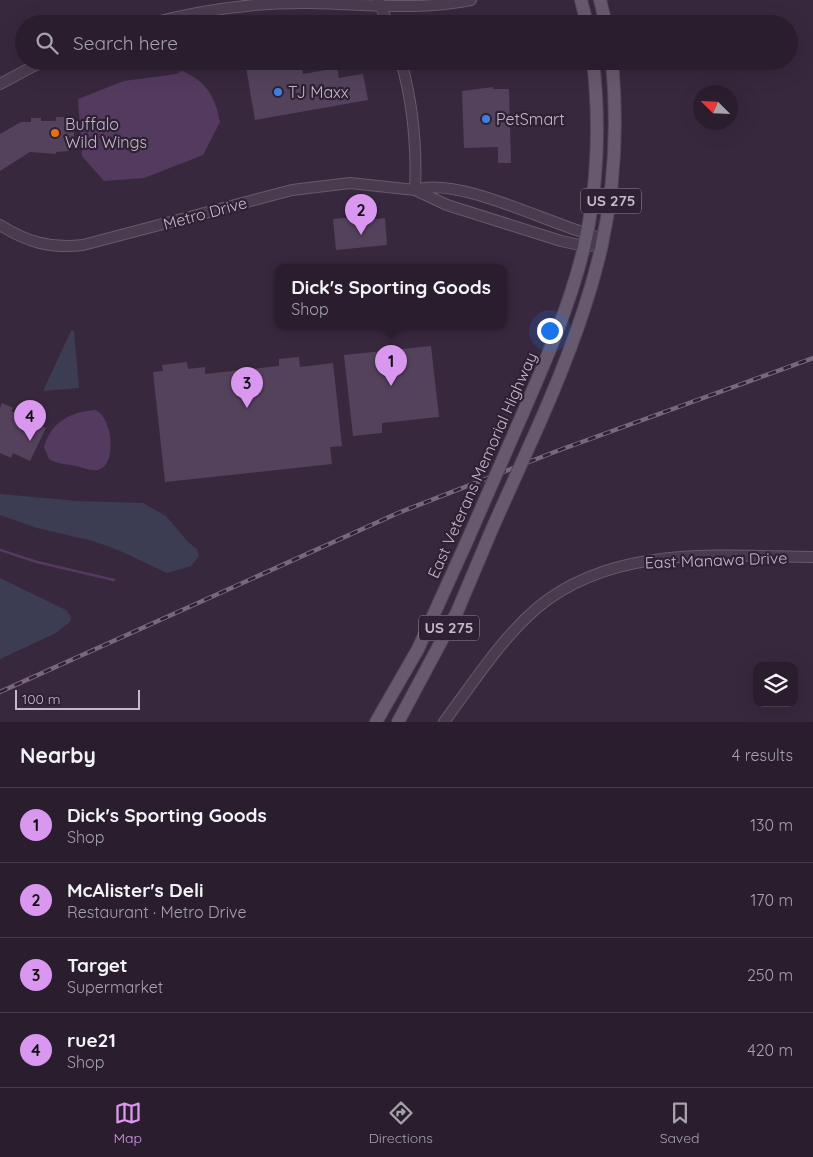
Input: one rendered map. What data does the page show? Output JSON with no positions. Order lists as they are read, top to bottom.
{
  "streets": {
    "main road": ["US 275", "East Veterans Memorial Highway"],
    "street": ["Metro Drive", "East Manawa Drive"]
  },
  "crossings": [
    ["US 275", "Metro Drive"],
    ["Metro Drive", "East Veterans Memorial Highway"]
  ],
  "places": ["TJ Maxx", "PetSmart", "Buffalo Wild Wings"],
  "scale_bar": "100 m",
  "north": "top left",
  "page": {
    "search": "Search here",
    "pins": [
      "2",
      "1",
      "3",
      "4"
    ],
    "popup": ["Dick's Sporting Goods", "Shop"],
    "scale": "100 m",
    "heading": ["Nearby", "4 results"],
    "list": [
      {
        "mark": "1",
        "name": "Dick's Sporting Goods",
        "note": "Shop",
        "value": "130 m"
      },
      {
        "mark": "2",
        "name": "McAlister's Deli",
        "note": "Restaurant · Metro Drive",
        "value": "170 m"
      },
      {
        "mark": "3",
        "name": "Target",
        "note": "Supermarket",
        "value": "250 m"
      },
      {
        "mark": "4",
        "name": "rue21",
        "note": "Shop",
        "value": "420 m"
      }
    ],
    "nav": ["Map", "Directions", "Saved"]
  }
}
